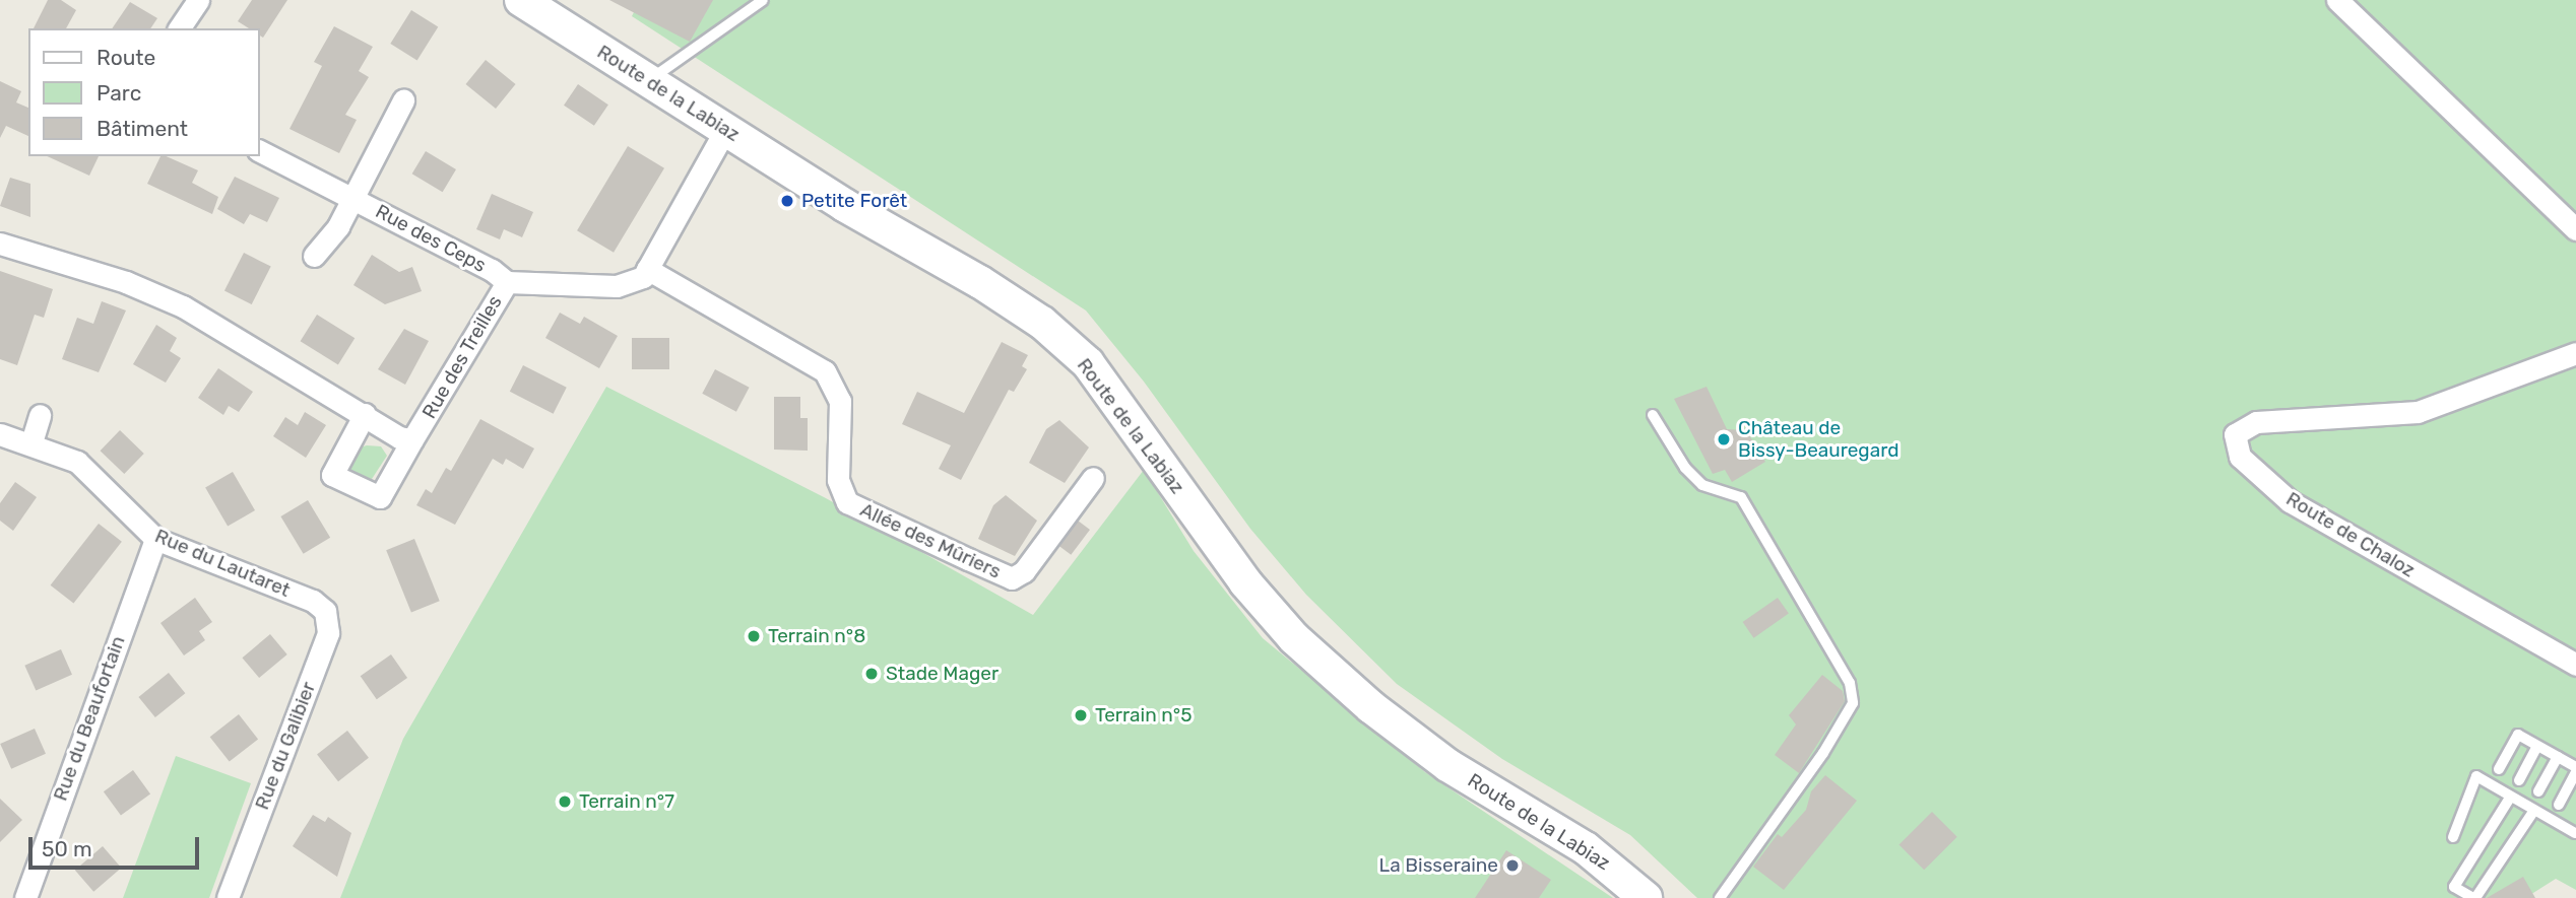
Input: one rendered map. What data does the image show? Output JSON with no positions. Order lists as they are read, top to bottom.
{
  "streets": {
    "main road": ["Route de la Labiaz"],
    "street": [
      "Rue des Ceps",
      "Rue des Treilles",
      "Route de Chaloz",
      "Allée des Mûriers",
      "Rue du Lautaret",
      "Rue du Beaufortain",
      "Rue du Galibier"
    ]
  },
  "crossings": [
    ["Rue des Ceps", "Rue des Treilles"],
    ["Rue des Treilles", "Allée des Mûriers"],
    ["Rue du Lautaret", "Rue du Beaufortain"],
    ["Rue du Lautaret", "Rue du Galibier"]
  ],
  "places": [
    "Petite Forêt",
    "Château de Bissy-Beauregard",
    "Terrain n°8",
    "Stade Mager",
    "Terrain n°5",
    "Terrain n°7",
    "La Bisseraine"
  ],
  "legend": ["Route", "Parc", "Bâtiment"],
  "scale_bar": "50 m"
}
